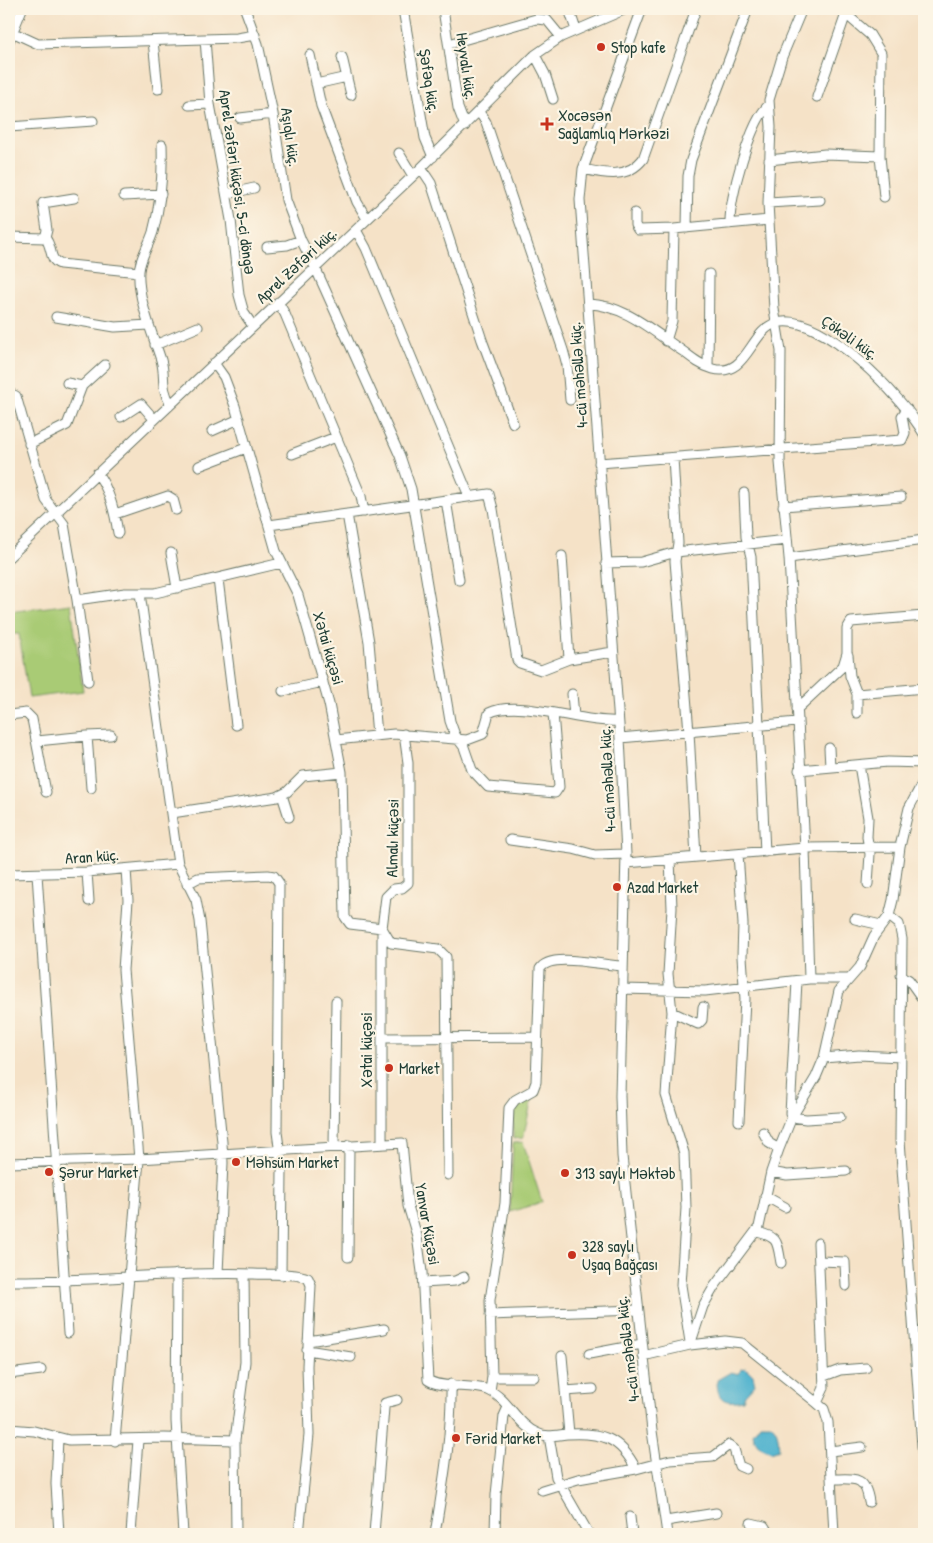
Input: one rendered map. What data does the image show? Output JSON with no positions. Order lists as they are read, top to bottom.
{
  "streets": {
    "street": [
      "Heyvalı küç.",
      "Şəfəq küç.",
      "Aşıqlı küç.",
      "Aprel zəfəri küçəsi, 5-ci döngə",
      "Aprel Zəfəri küç.",
      "Çökəli küç.",
      "4-cü məhəllə küç.",
      "Xətai küçəsi",
      "Almalı küçəsi",
      "Aran küç.",
      "Yanvar Küçəsi"
    ]
  },
  "crossings": [
    ["Heyvalı küç.", "Aprel Zəfəri küç."],
    ["Şəfəq küç.", "Aprel Zəfəri küç."],
    ["Aşıqlı küç.", "Aprel Zəfəri küç."],
    ["Aprel zəfəri küçəsi, 5-ci döngə", "Aprel Zəfəri küç."],
    ["Aprel Zəfəri küç.", "Xətai küçəsi"],
    ["Xətai küçəsi", "Almalı küçəsi"],
    ["Xətai küçəsi", "Yanvar Küçəsi"]
  ],
  "places": {
    "other": [
      "Stop kafe",
      "Azad Market",
      "Market",
      "Məhsüm Market",
      "Şərur Market",
      "313 saylı Məktəb",
      "328 saylı Uşaq Bağçası",
      "Fərid Market"
    ],
    "health": ["Xocəsən Sağlamlıq Mərkəzi"]
  }
}
